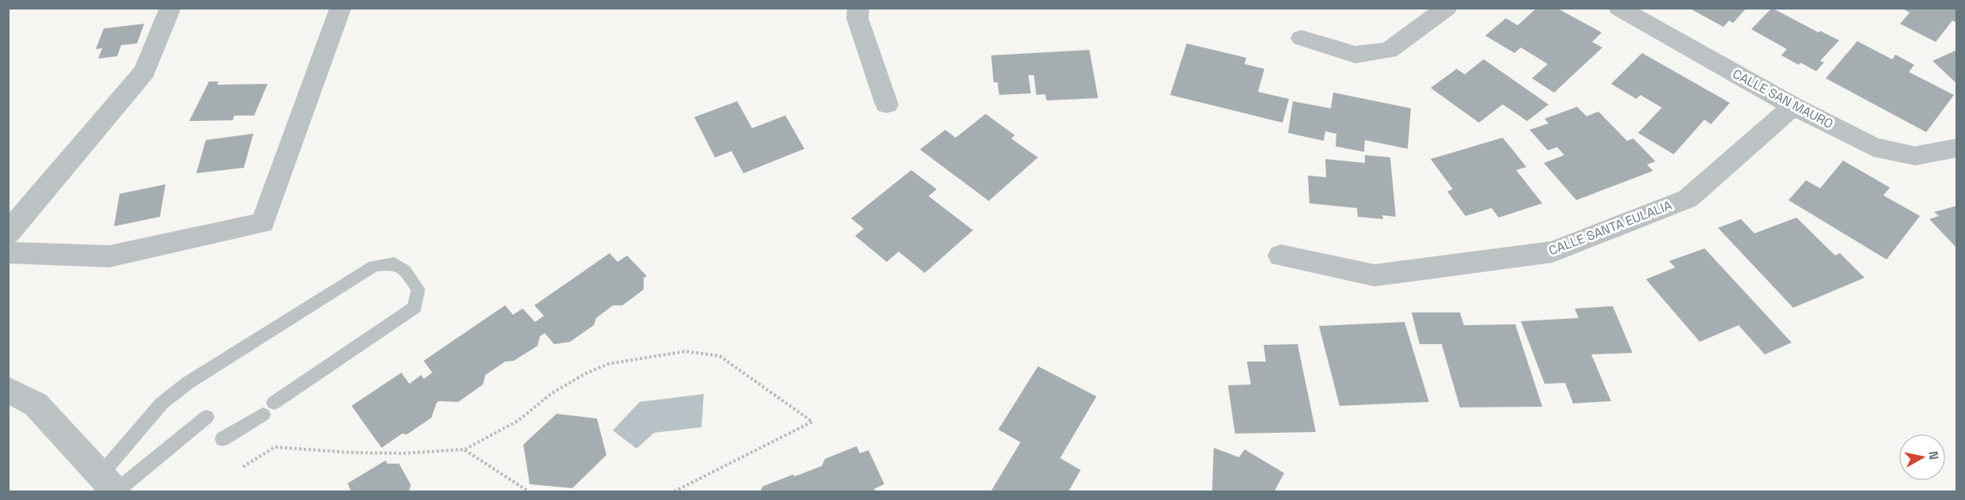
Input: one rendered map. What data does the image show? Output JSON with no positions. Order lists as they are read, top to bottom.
{
  "streets": {
    "street": ["CALLE SAN MAURO", "CALLE SANTA EULALIA"]
  },
  "crossings": [
    ["CALLE SAN MAURO", "CALLE SANTA EULALIA"]
  ],
  "north": "right"
}
